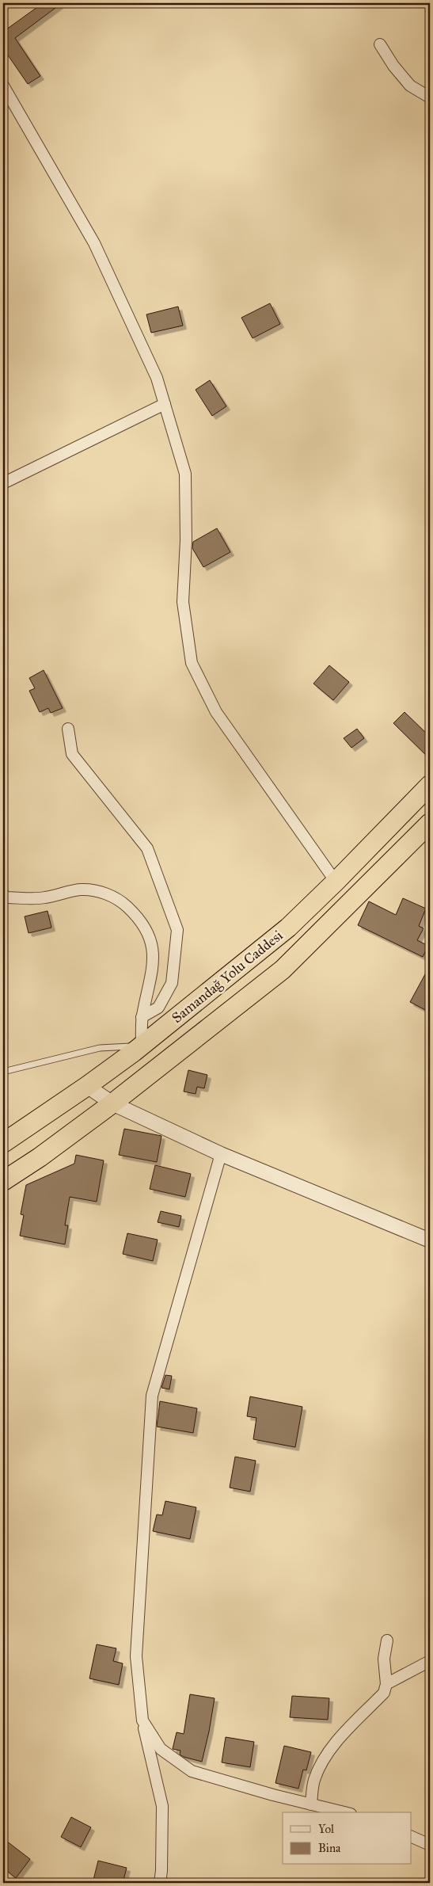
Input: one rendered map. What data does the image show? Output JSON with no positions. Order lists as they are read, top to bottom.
{
  "streets": {
    "highway": ["Samandağ Yolu Caddesi"]
  },
  "legend": ["Yol", "Bina"]
}
